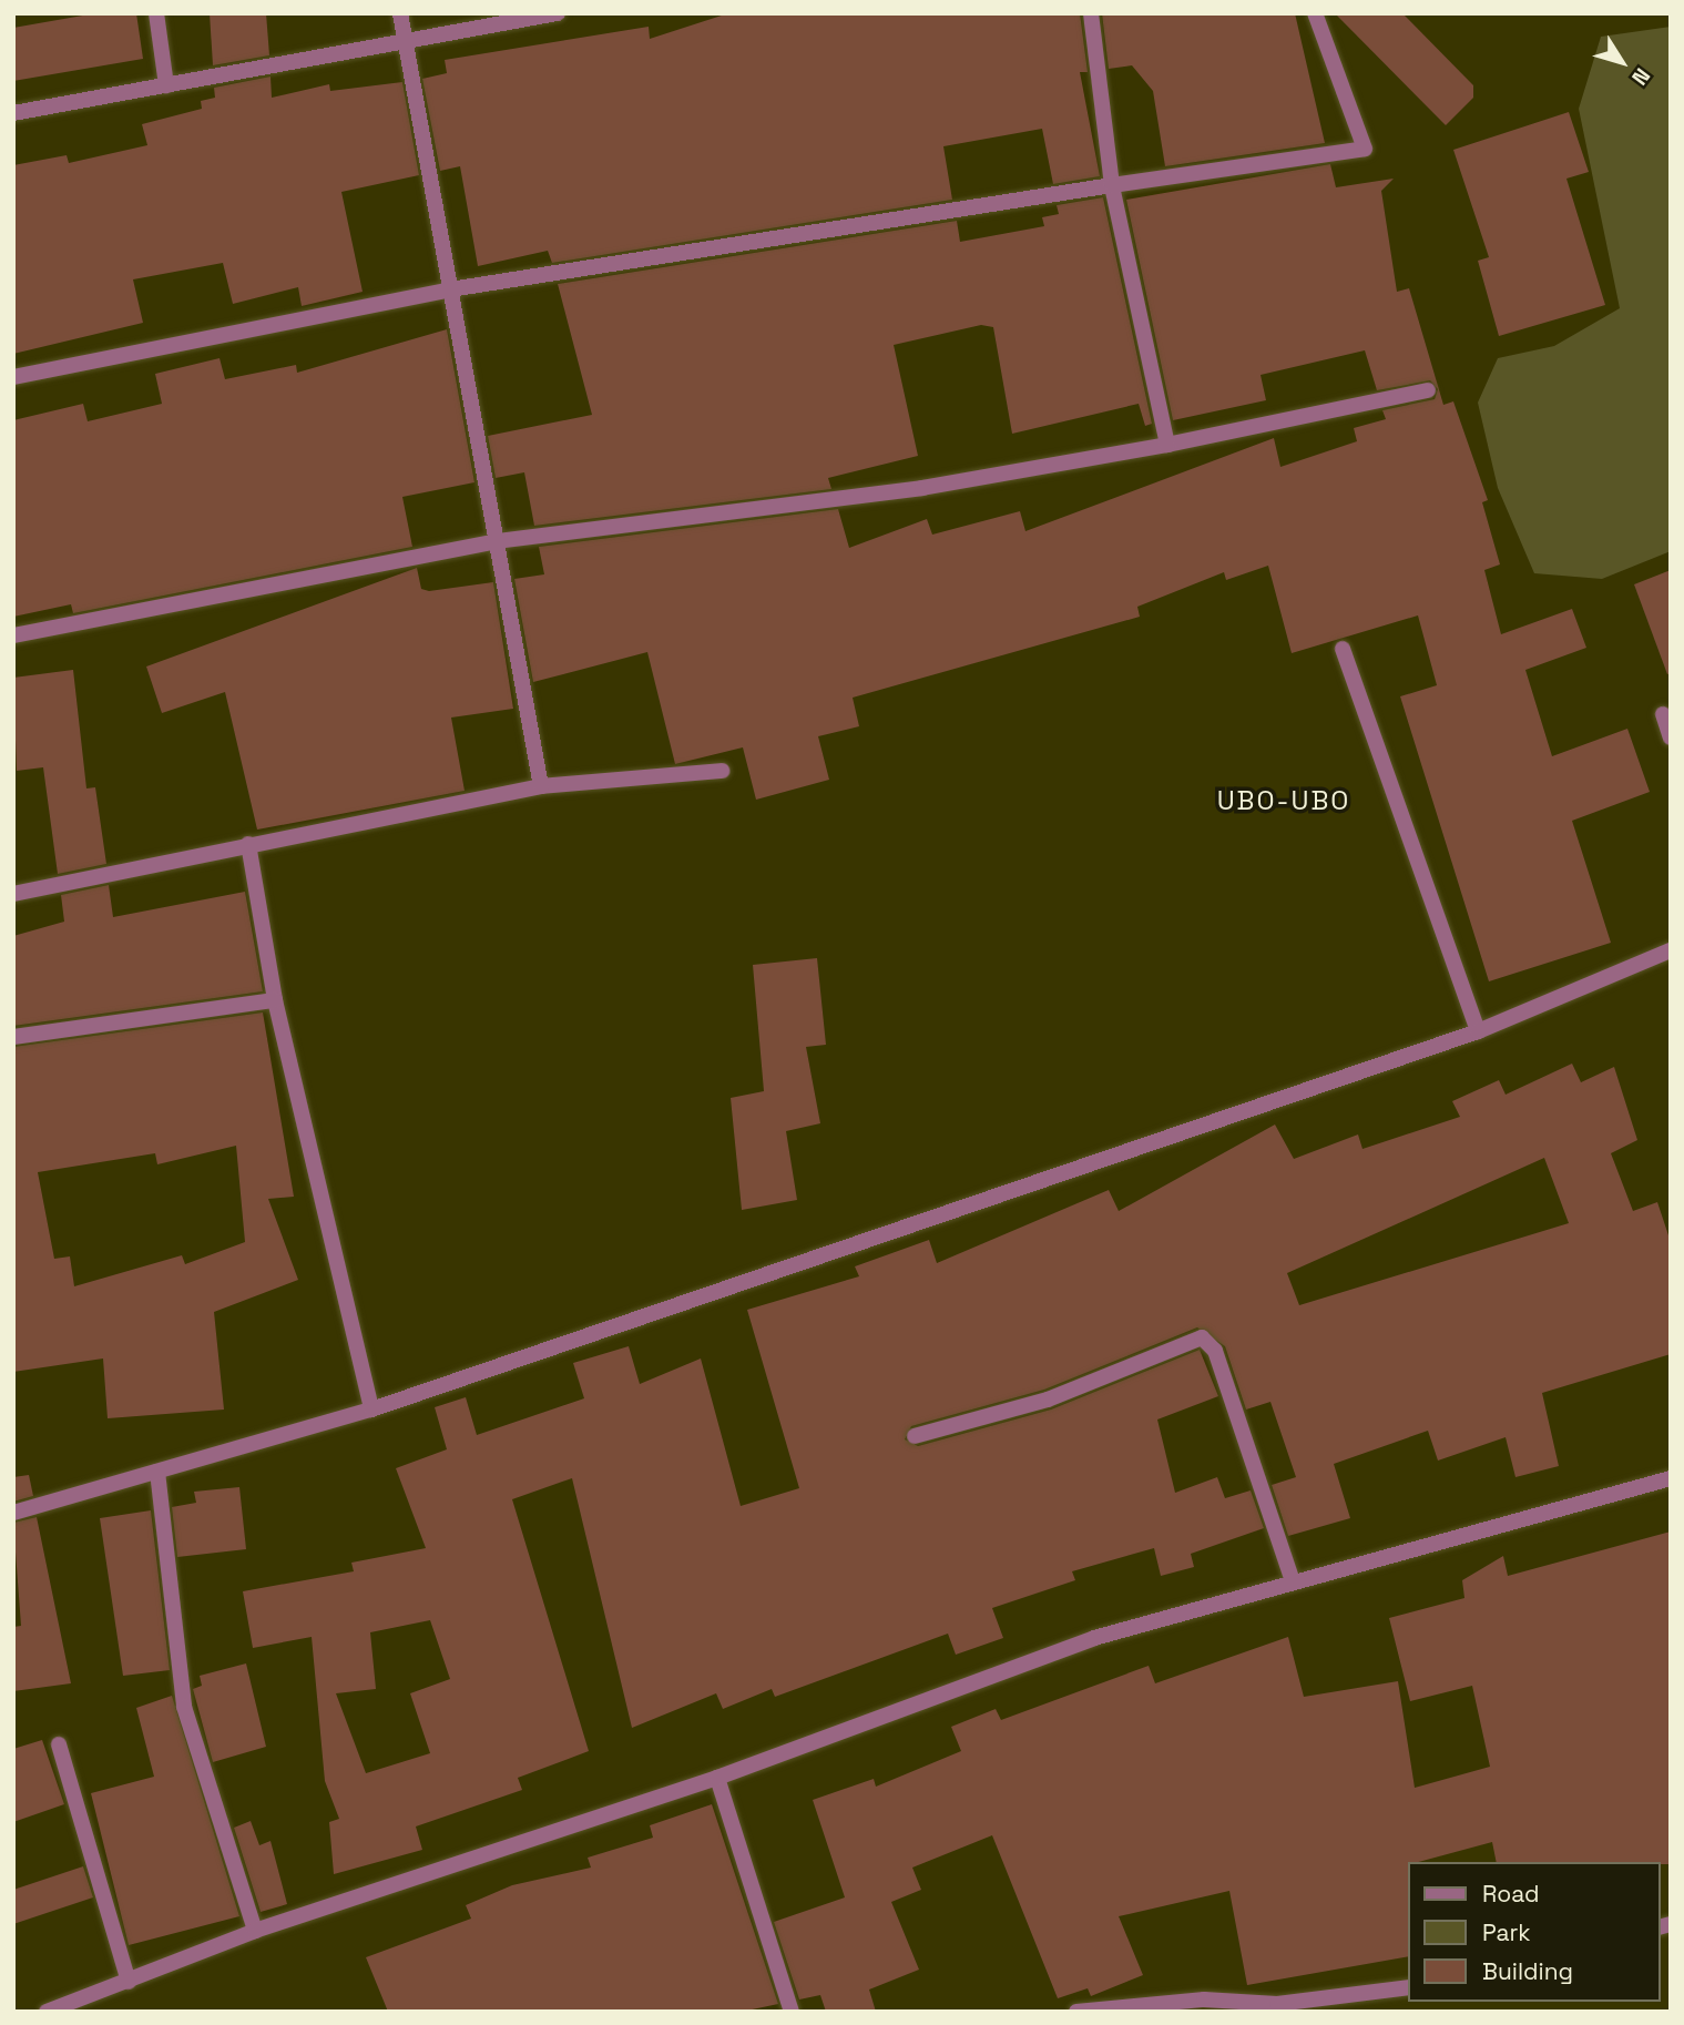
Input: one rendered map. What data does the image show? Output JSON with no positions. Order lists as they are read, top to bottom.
{
  "districts": ["UBO-UBO"],
  "legend": ["Road", "Park", "Building"],
  "north": "bottom right"
}
